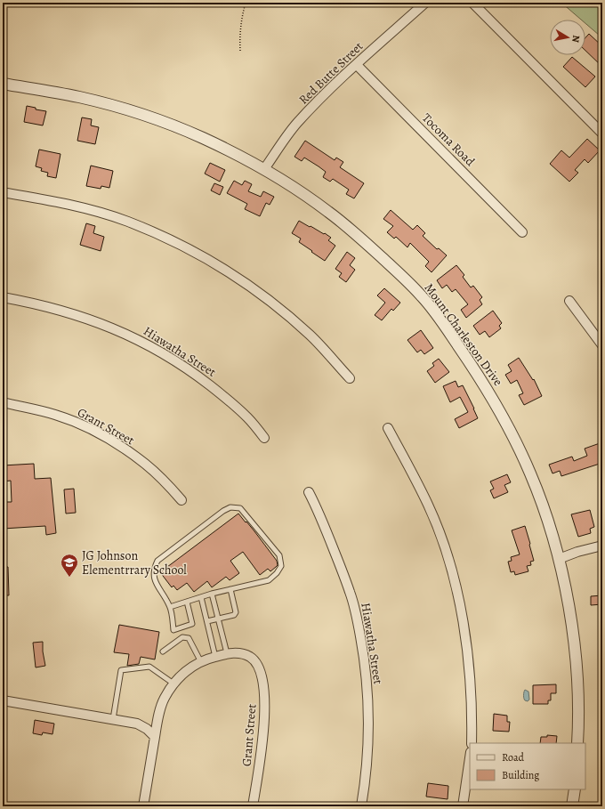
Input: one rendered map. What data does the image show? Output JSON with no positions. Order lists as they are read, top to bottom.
{
  "streets": {
    "street": [
      "Red Butte Street",
      "Tocoma Road",
      "Mount Charleston Drive",
      "Hiawatha Street",
      "Grant Street"
    ]
  },
  "crossings": [
    ["Red Butte Street", "Tocoma Road"],
    ["Red Butte Street", "Mount Charleston Drive"]
  ],
  "places": {
    "school or university": ["JG Johnson Elementrrary School"]
  },
  "legend": ["Road", "Building"],
  "north": "right"
}
